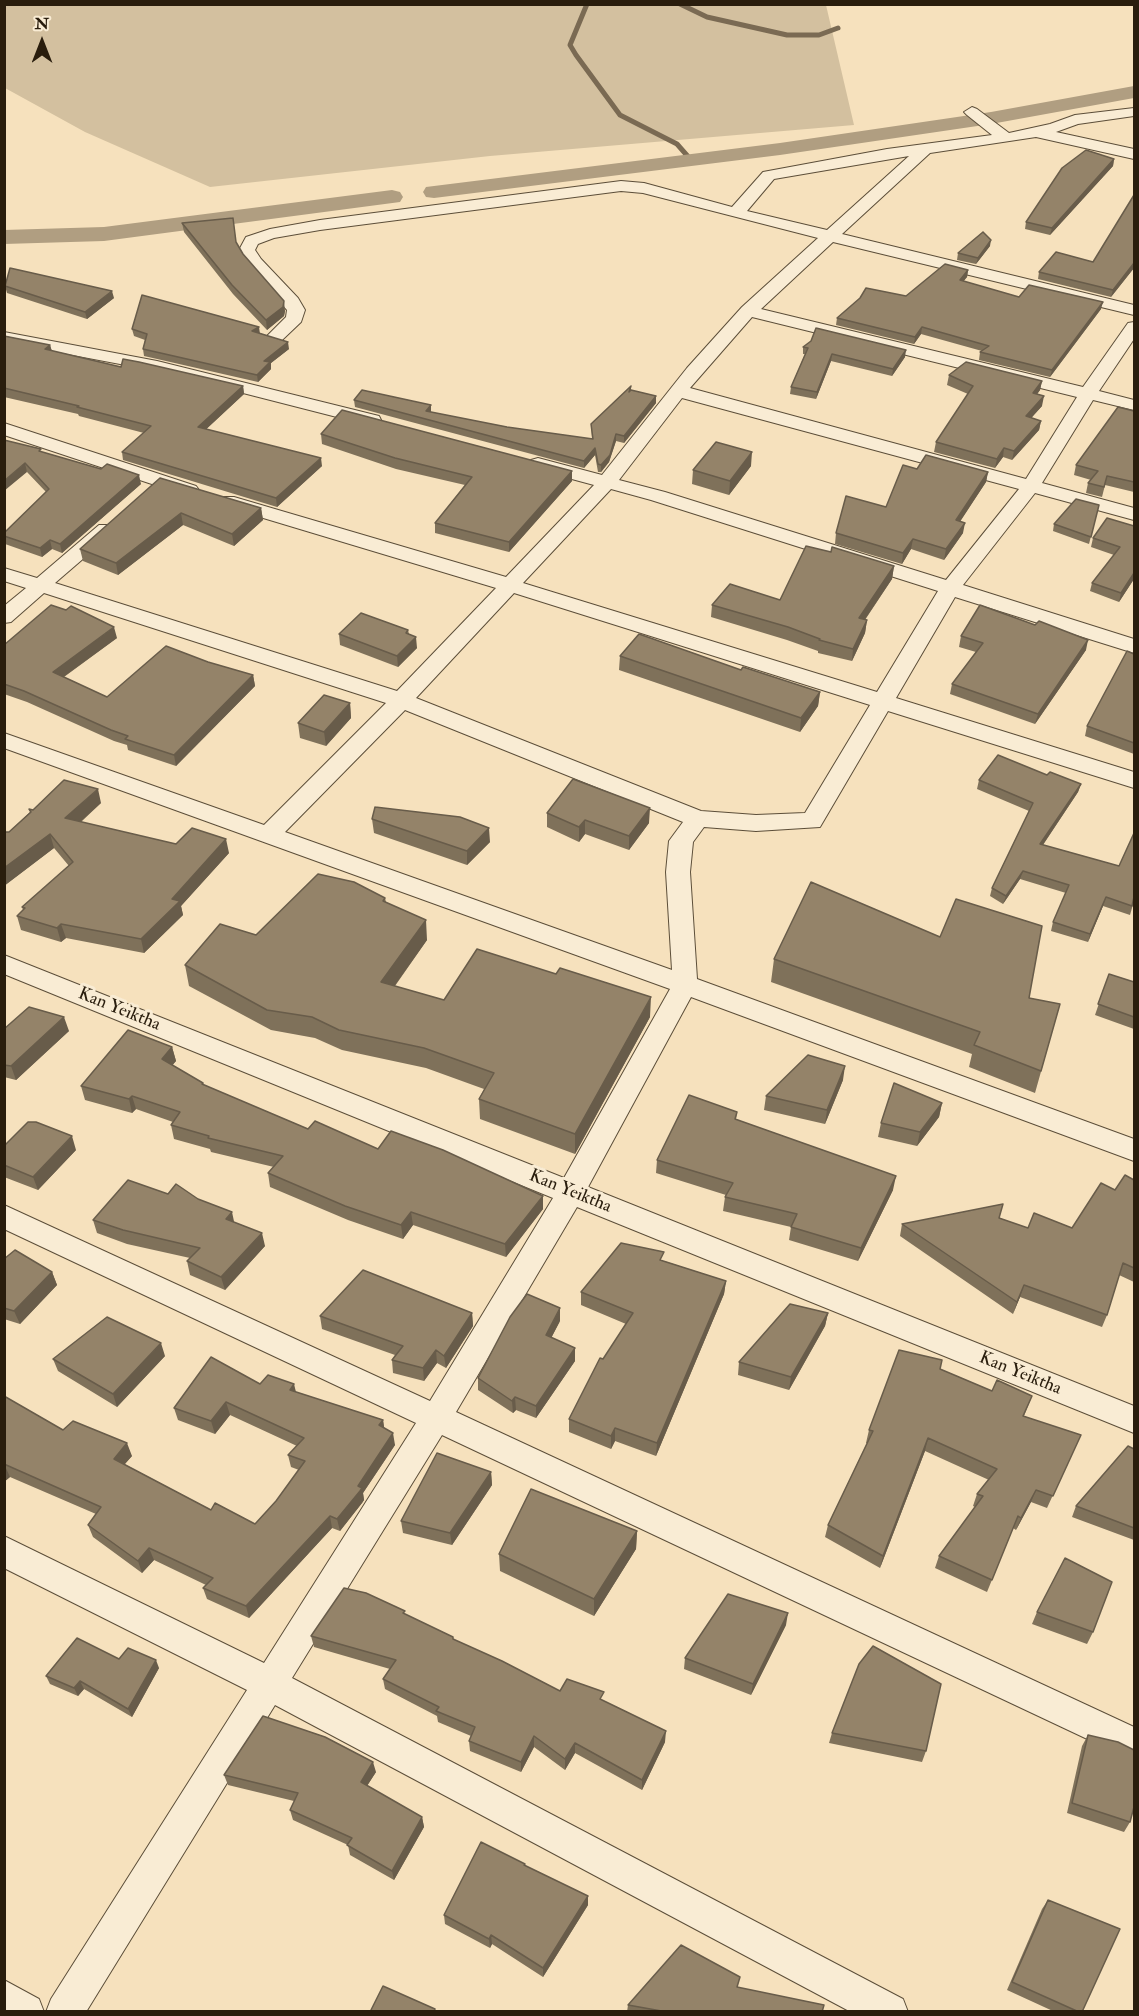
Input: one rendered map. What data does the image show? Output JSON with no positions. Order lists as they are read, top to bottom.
{
  "streets": {
    "street": ["Kan Yeiktha"]
  },
  "north": "top"
}
